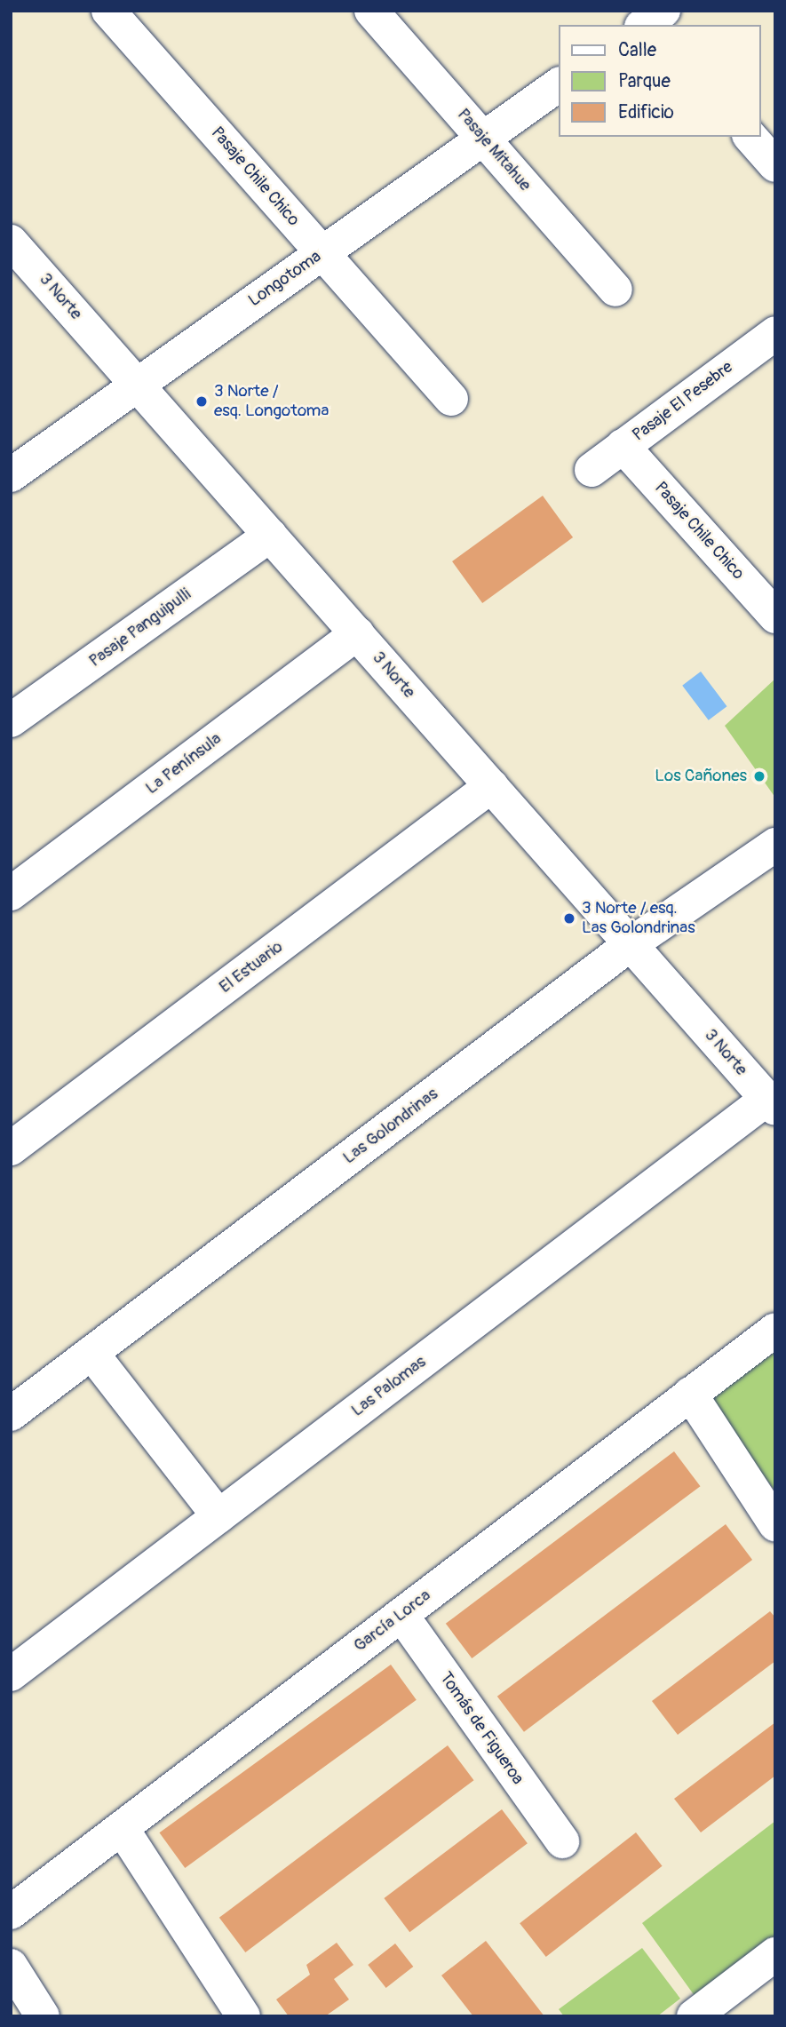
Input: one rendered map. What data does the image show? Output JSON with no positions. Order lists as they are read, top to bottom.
{
  "streets": {
    "street": [
      "Pasaje Mitahue",
      "Pasaje Chile Chico",
      "Longotoma",
      "3 Norte",
      "Pasaje El Pesebre",
      "Pasaje Panguipulli",
      "La Península",
      "El Estuario",
      "Las Golondrinas",
      "Las Palomas",
      "García Lorca",
      "Tomás de Figueroa"
    ]
  },
  "crossings": [
    ["Pasaje Mitahue", "Longotoma"],
    ["Pasaje Chile Chico", "Longotoma"],
    ["Pasaje Chile Chico", "Pasaje El Pesebre"],
    ["Longotoma", "3 Norte"],
    ["3 Norte", "Pasaje Panguipulli"],
    ["3 Norte", "La Península"],
    ["3 Norte", "El Estuario"],
    ["3 Norte", "Las Golondrinas"],
    ["3 Norte", "Las Palomas"],
    ["García Lorca", "Tomás de Figueroa"]
  ],
  "places": ["3 Norte / esq. Longotoma", "Los Cañones", "3 Norte / esq. Las Golondrinas"],
  "legend": ["Calle", "Parque", "Edificio"]
}
